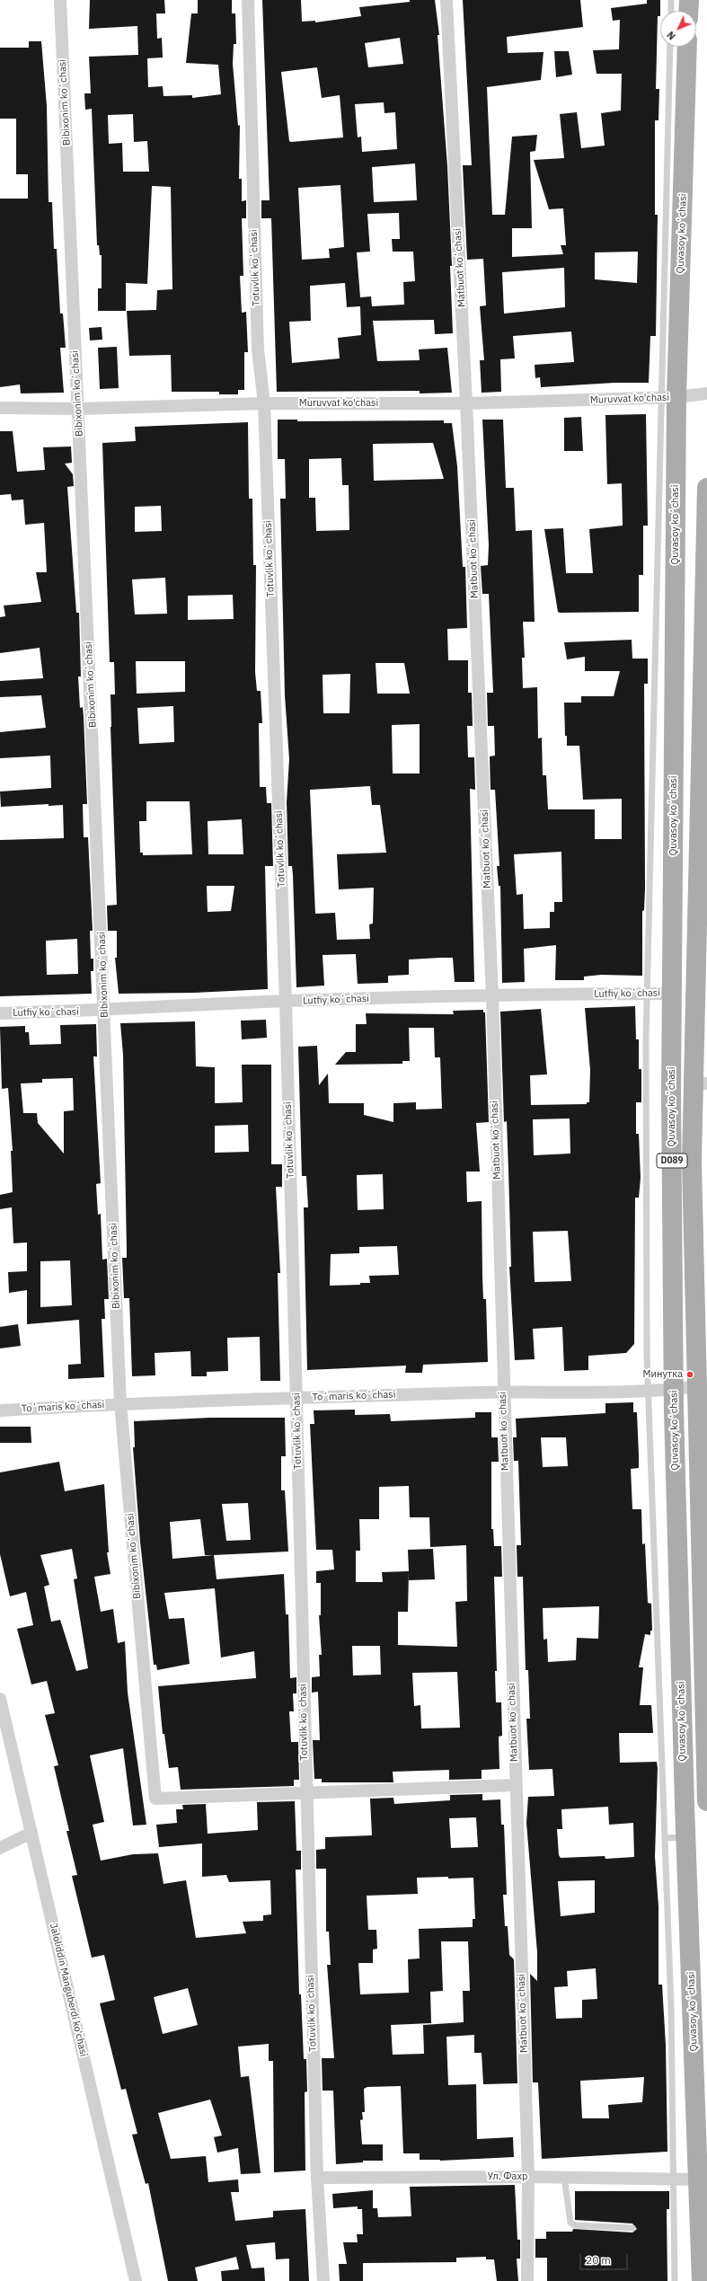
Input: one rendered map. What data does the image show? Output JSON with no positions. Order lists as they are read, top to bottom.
{
  "streets": {
    "main road": ["Quvasoy koʻchasi", "D089"],
    "street": [
      "Bibixonim koʻchasi",
      "Totuvlik koʻchasi",
      "Matbuot koʻchasi",
      "Muruvvat ko'chasi",
      "Lutfiy koʻchasi",
      "Toʻmaris koʻchasi",
      "Jaloliddin Manguberdi ko'chasi",
      "Ул. Фахр"
    ]
  },
  "crossings": [
    ["Bibixonim koʻchasi", "Totuvlik koʻchasi"],
    ["Bibixonim koʻchasi", "Muruvvat ko'chasi"],
    ["Bibixonim koʻchasi", "Lutfiy koʻchasi"],
    ["Bibixonim koʻchasi", "Toʻmaris koʻchasi"],
    ["Quvasoy koʻchasi", "Muruvvat ko'chasi"],
    ["Quvasoy koʻchasi", "Lutfiy koʻchasi"],
    ["Quvasoy koʻchasi", "Toʻmaris koʻchasi"],
    ["Quvasoy koʻchasi", "Ул. Фахр"],
    ["Totuvlik koʻchasi", "Muruvvat ko'chasi"],
    ["Totuvlik koʻchasi", "Lutfiy koʻchasi"],
    ["Totuvlik koʻchasi", "Toʻmaris koʻchasi"],
    ["Totuvlik koʻchasi", "Ул. Фахр"],
    ["Matbuot koʻchasi", "Muruvvat ko'chasi"],
    ["Matbuot koʻchasi", "Lutfiy koʻchasi"],
    ["Matbuot koʻchasi", "Toʻmaris koʻchasi"],
    ["Matbuot koʻchasi", "Ул. Фахр"]
  ],
  "places": ["Минутка"],
  "scale_bar": "20 m",
  "north": "bottom left"
}
